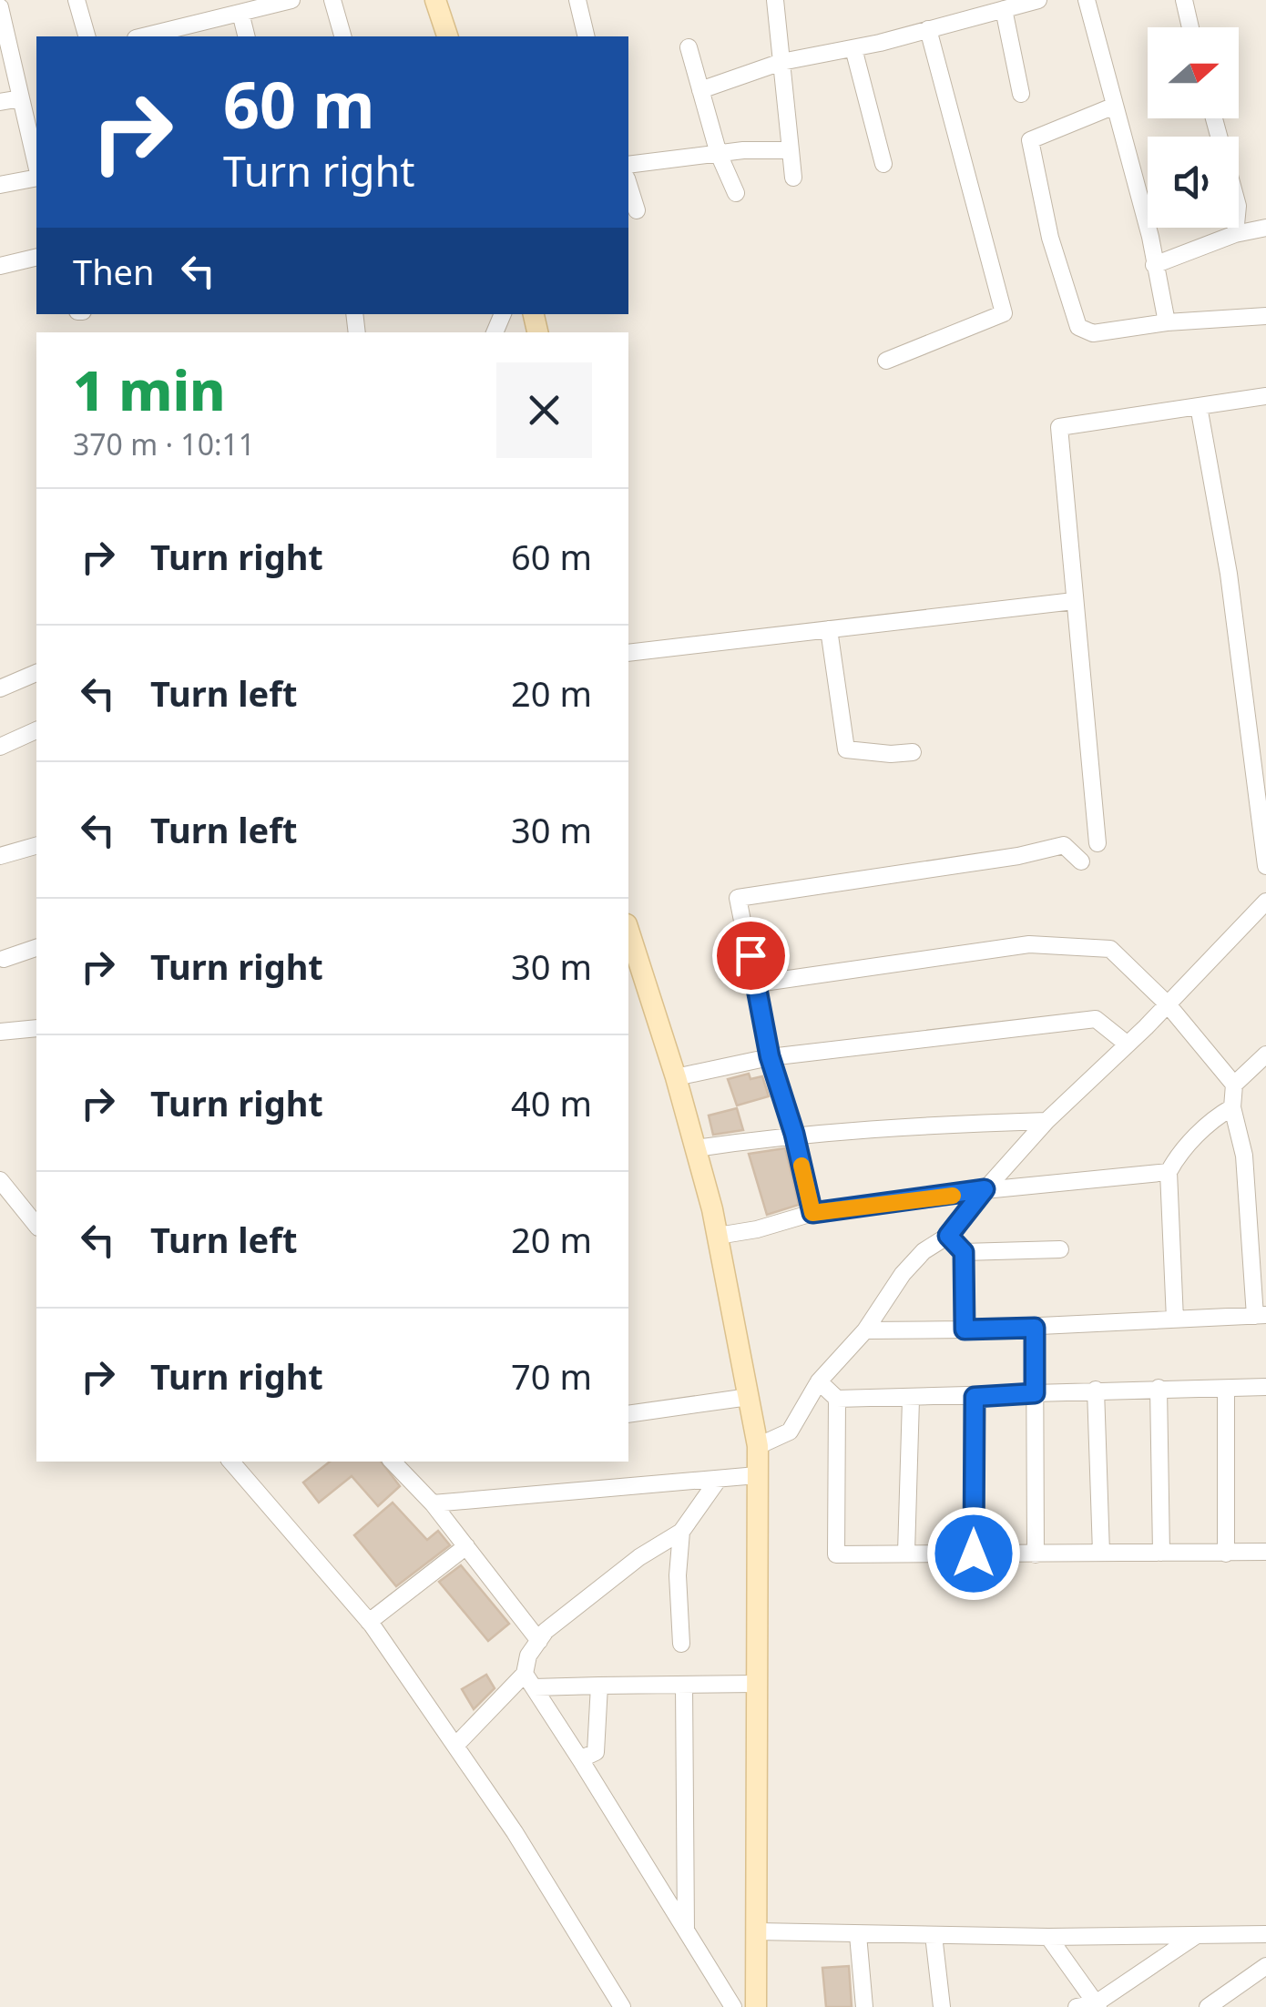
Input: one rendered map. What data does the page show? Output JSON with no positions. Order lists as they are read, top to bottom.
{
  "north": "right",
  "page": {
    "turn": ["60 m", "Turn right"],
    "then": "Then",
    "heading": ["1 min", "370 m · 10:11"],
    "list": [
      {
        "name": "Turn right",
        "value": "60 m"
      },
      {
        "name": "Turn left",
        "value": "20 m"
      },
      {
        "name": "Turn left",
        "value": "30 m"
      },
      {
        "name": "Turn right",
        "value": "30 m"
      },
      {
        "name": "Turn right",
        "value": "40 m"
      },
      {
        "name": "Turn left",
        "value": "20 m"
      },
      {
        "name": "Turn right",
        "value": "70 m"
      }
    ]
  }
}
